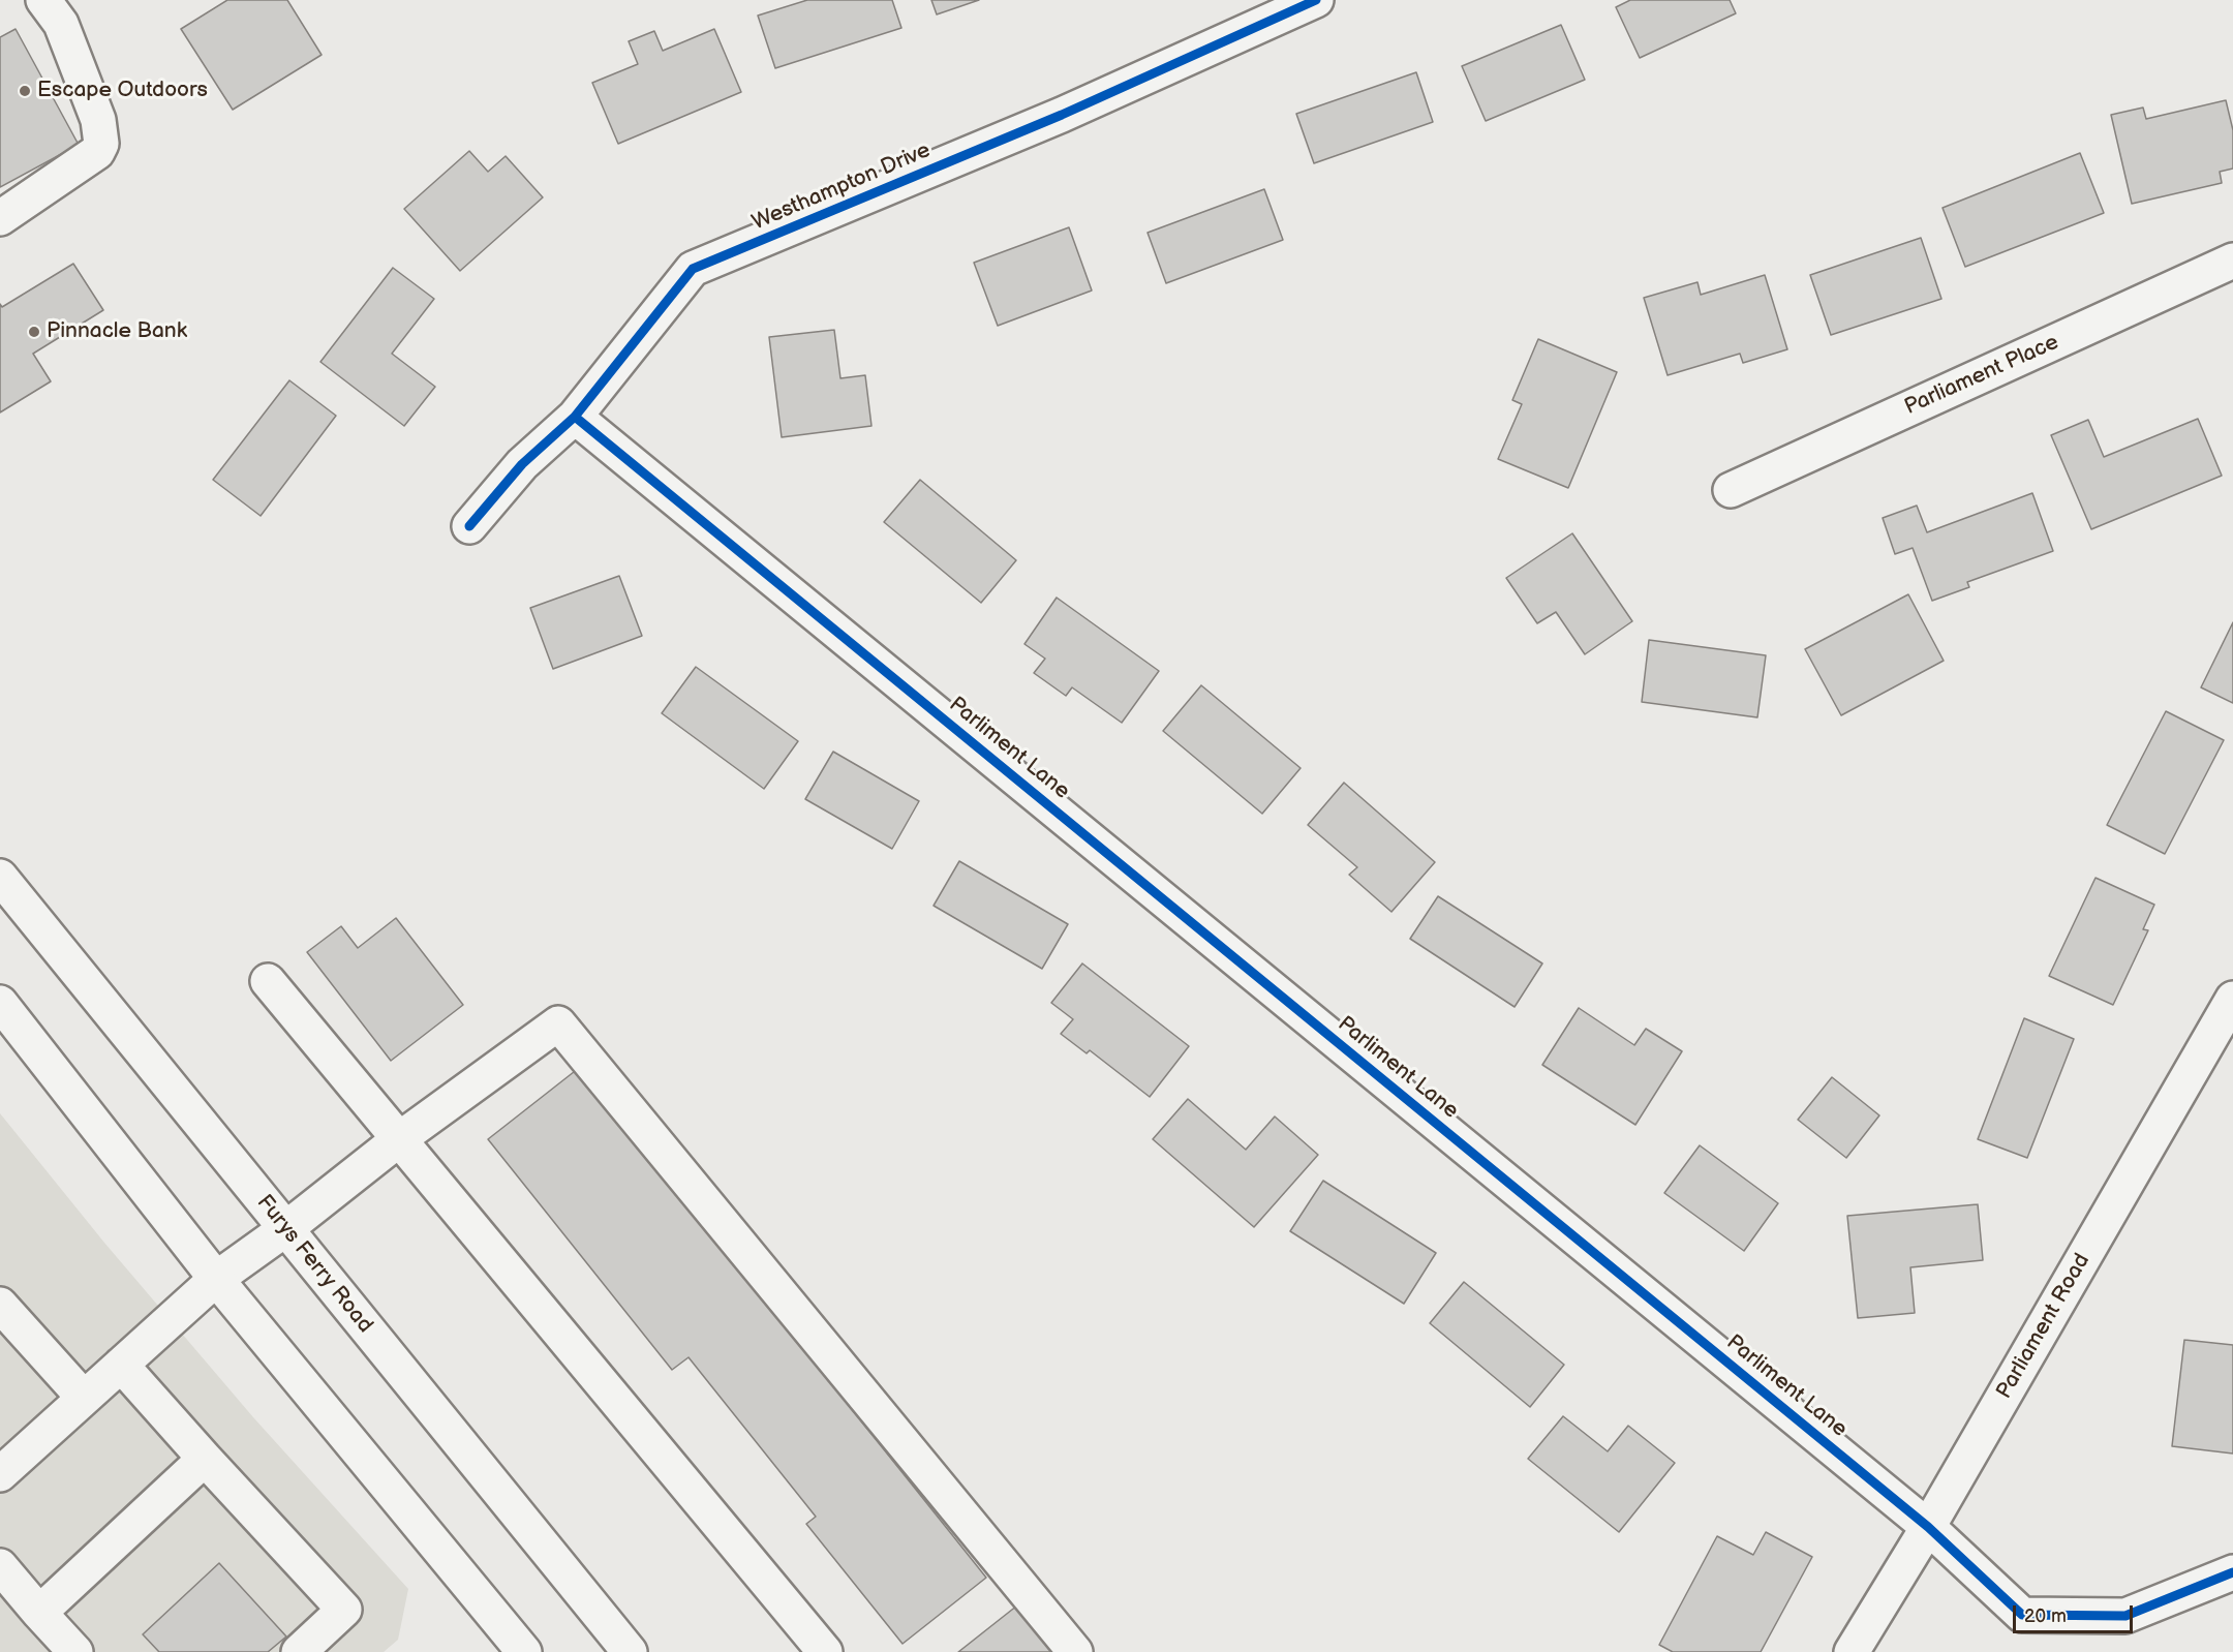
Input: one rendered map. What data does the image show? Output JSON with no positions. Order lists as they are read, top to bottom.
{
  "streets": {
    "street": [
      "Westhampton Drive",
      "Parliament Place",
      "Parliment Lane",
      "Furys Ferry Road",
      "Parliament Road"
    ]
  },
  "crossings": [
    ["Westhampton Drive", "Parliment Lane"],
    ["Parliment Lane", "Parliament Road"]
  ],
  "places": ["Escape Outdoors", "Pinnacle Bank"],
  "scale_bar": "20 m"
}
